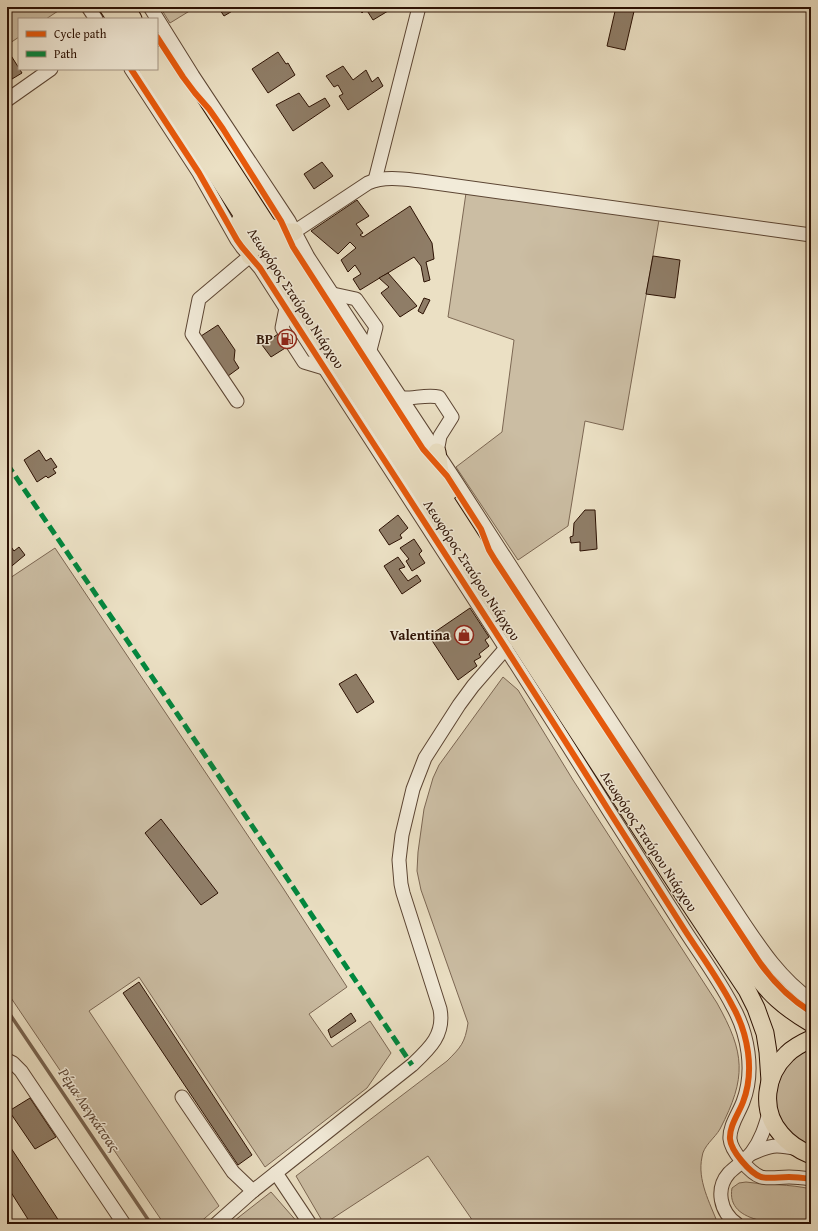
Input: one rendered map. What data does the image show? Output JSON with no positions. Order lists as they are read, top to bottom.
{
  "streets": {
    "main road": ["Λεωφόρος Σταύρου Νιάρχου"]
  },
  "water": ["Ρέμα Λαγκάτσας"],
  "places": {
    "fuel station": ["BP"],
    "shop": ["Valentina"]
  },
  "legend": ["Cycle path", "Path"]
}
